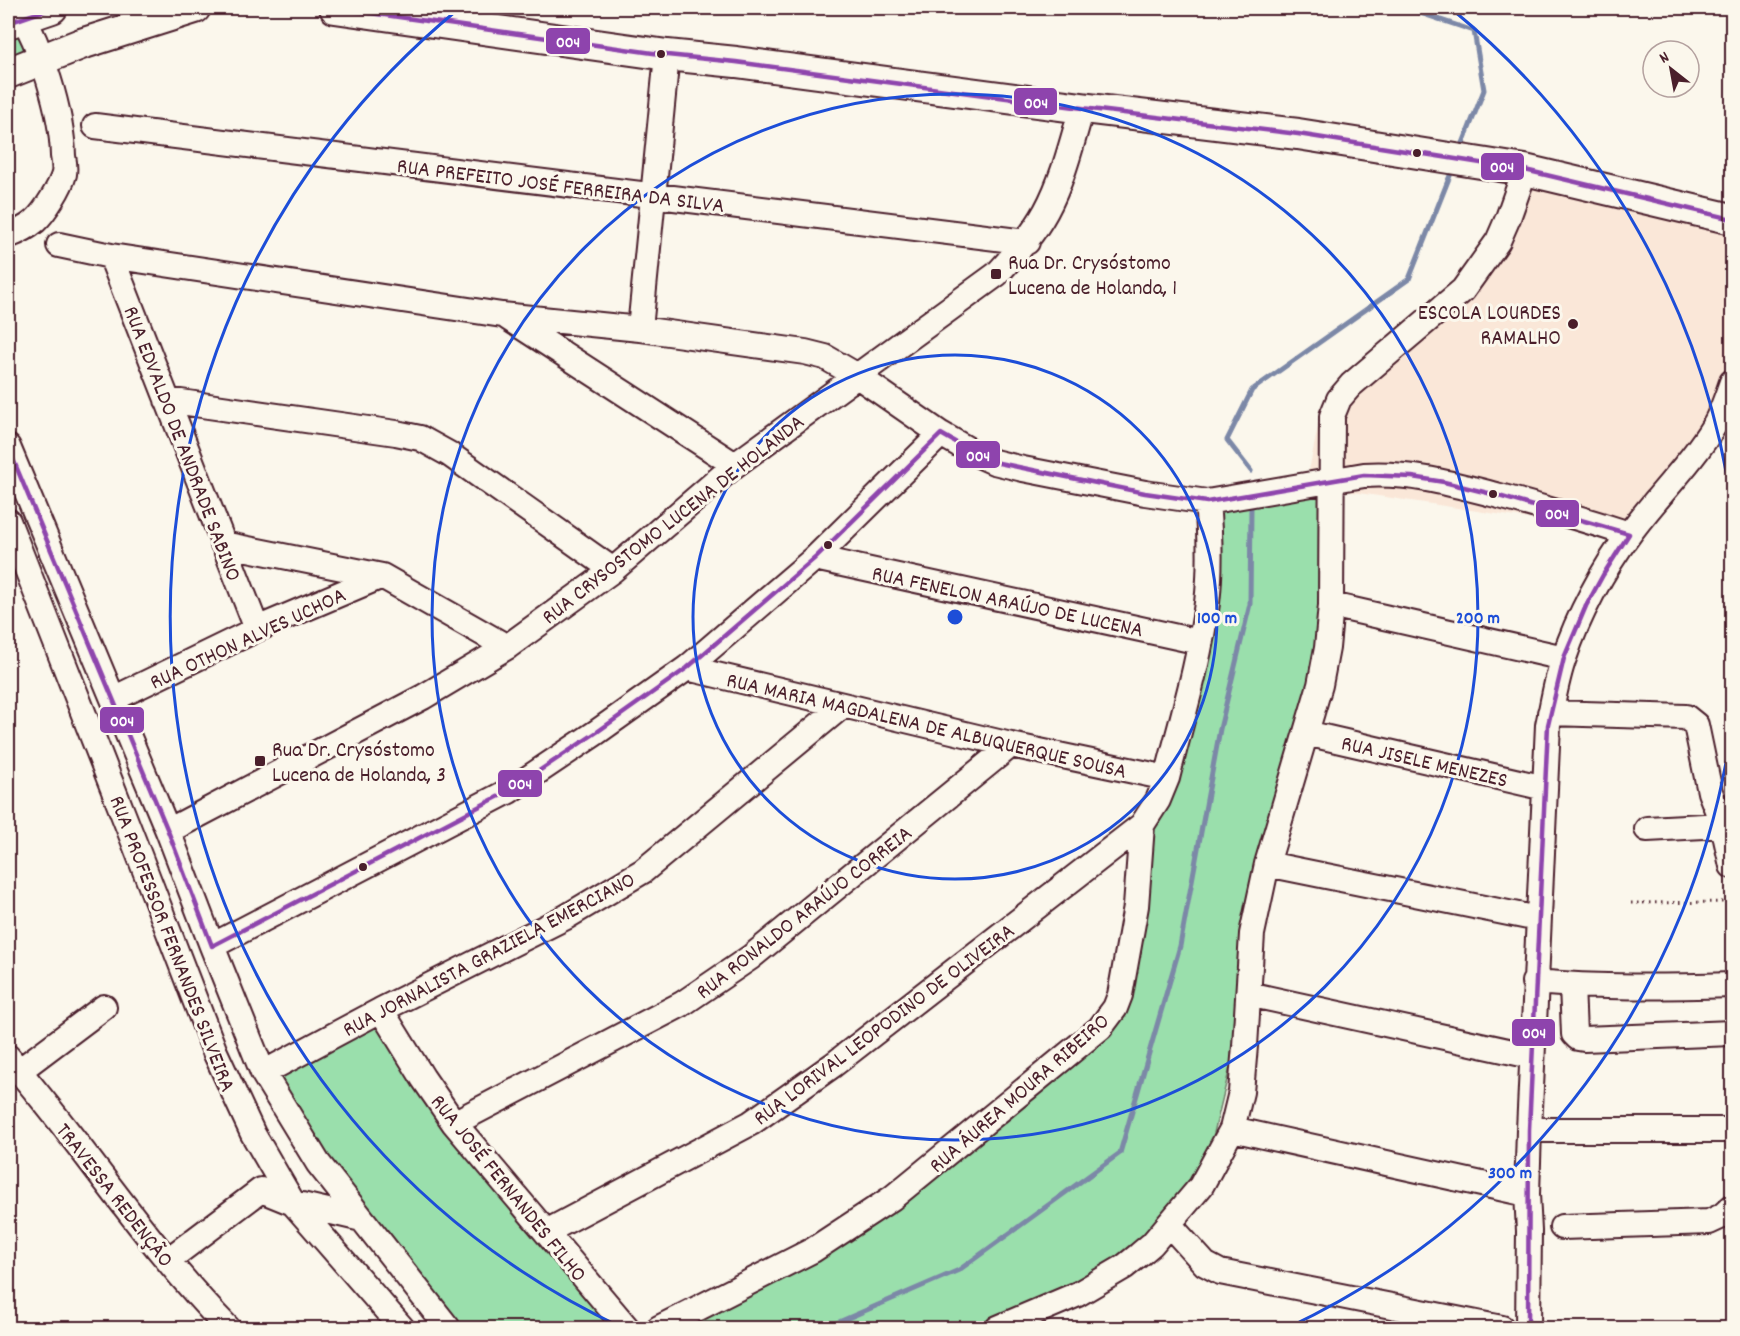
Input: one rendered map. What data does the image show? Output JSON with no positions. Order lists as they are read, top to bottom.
{
  "streets": {
    "street": [
      "RUA PREFEITO JOSÉ FERREIRA DA SILVA",
      "RUA EDVALDO DE ANDRADE SABINO",
      "RUA CRYSOSTOMO LUCENA DE HOLANDA",
      "RUA FENELON ARAÚJO DE LUCENA",
      "RUA OTHON ALVES UCHOA",
      "RUA MARIA MAGDALENA DE ALBUQUERQUE SOUSA",
      "RUA JISELE MENEZES",
      "RUA RONALDO ARAÚJO CORREIA",
      "RUA PROFESSOR FERNANDES SILVEIRA",
      "RUA JORNALISTA GRAZIELA EMERCIANO",
      "RUA LORIVAL LEOPODINO DE OLIVEIRA",
      "RUA ÁUREA MOURA RIBEIRO",
      "RUA JOSÉ FERNANDES FILHO",
      "TRAVESSA REDENÇÃO"
    ]
  },
  "crossings": [
    ["RUA PREFEITO JOSÉ FERREIRA DA SILVA", "RUA CRYSOSTOMO LUCENA DE HOLANDA"],
    ["RUA EDVALDO DE ANDRADE SABINO", "RUA OTHON ALVES UCHOA"],
    ["RUA FENELON ARAÚJO DE LUCENA", "RUA ÁUREA MOURA RIBEIRO"],
    ["RUA MARIA MAGDALENA DE ALBUQUERQUE SOUSA", "RUA RONALDO ARAÚJO CORREIA"],
    ["RUA MARIA MAGDALENA DE ALBUQUERQUE SOUSA", "RUA JORNALISTA GRAZIELA EMERCIANO"],
    ["RUA MARIA MAGDALENA DE ALBUQUERQUE SOUSA", "RUA ÁUREA MOURA RIBEIRO"],
    ["RUA RONALDO ARAÚJO CORREIA", "RUA JOSÉ FERNANDES FILHO"],
    ["RUA JORNALISTA GRAZIELA EMERCIANO", "RUA JOSÉ FERNANDES FILHO"],
    ["RUA LORIVAL LEOPODINO DE OLIVEIRA", "RUA ÁUREA MOURA RIBEIRO"],
    ["RUA LORIVAL LEOPODINO DE OLIVEIRA", "RUA JOSÉ FERNANDES FILHO"]
  ],
  "places": {
    "transit": ["Rua Dr. Crysóstomo Lucena de Holanda, 1", "Rua Dr. Crysóstomo Lucena de Holanda, 3"],
    "other": ["ESCOLA LOURDES RAMALHO"]
  },
  "lines": ["transit line 004"],
  "north": "top left",
  "rings": ["100 m", "200 m", "300 m"]
}
